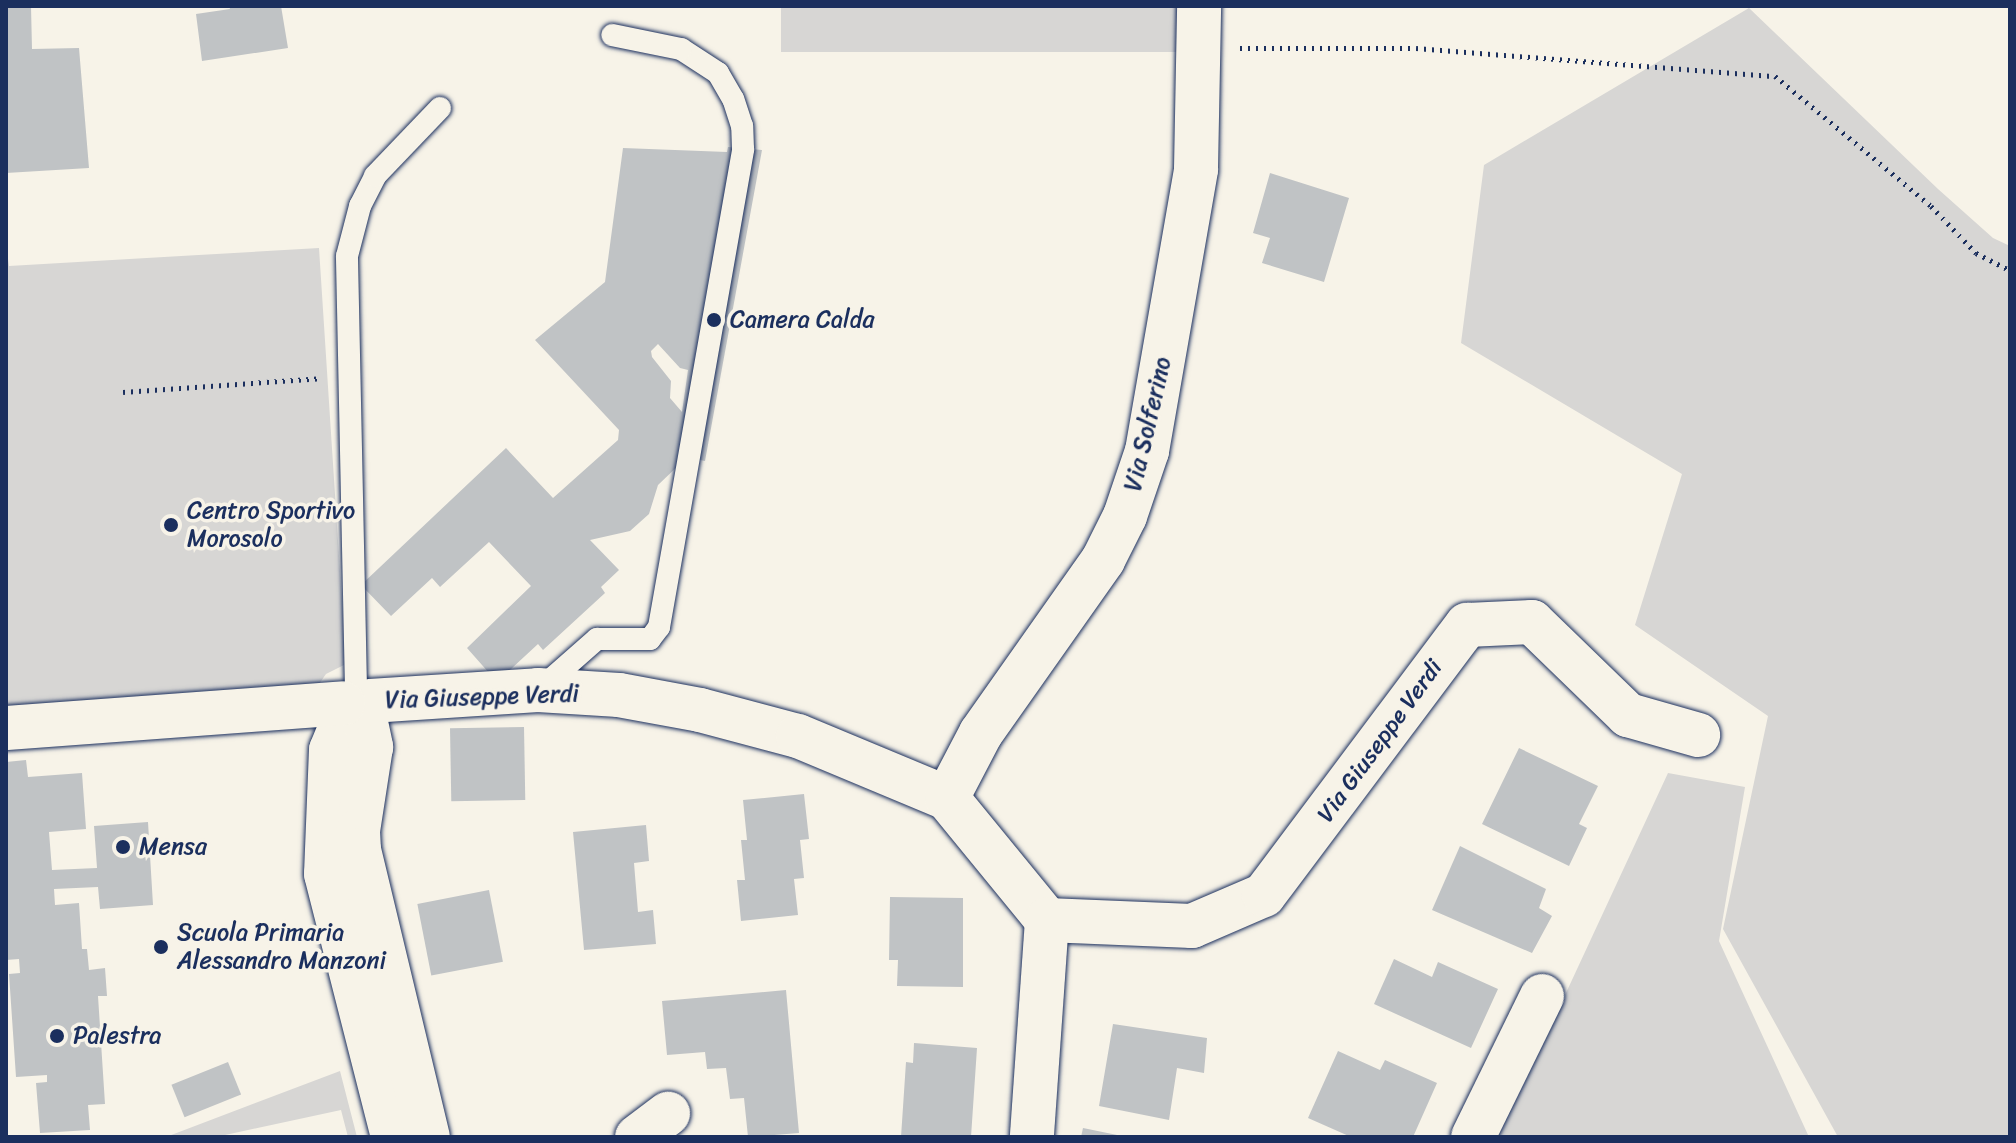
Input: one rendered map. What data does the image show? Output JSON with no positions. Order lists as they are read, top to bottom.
{
  "streets": {
    "street": ["Via Solferino", "Via Giuseppe Verdi"]
  },
  "crossings": [
    ["Via Solferino", "Via Giuseppe Verdi"]
  ],
  "places": [
    "Camera Calda",
    "Centro Sportivo Morosolo",
    "Mensa",
    "Scuola Primaria Alessandro Manzoni",
    "Palestra"
  ]
}
